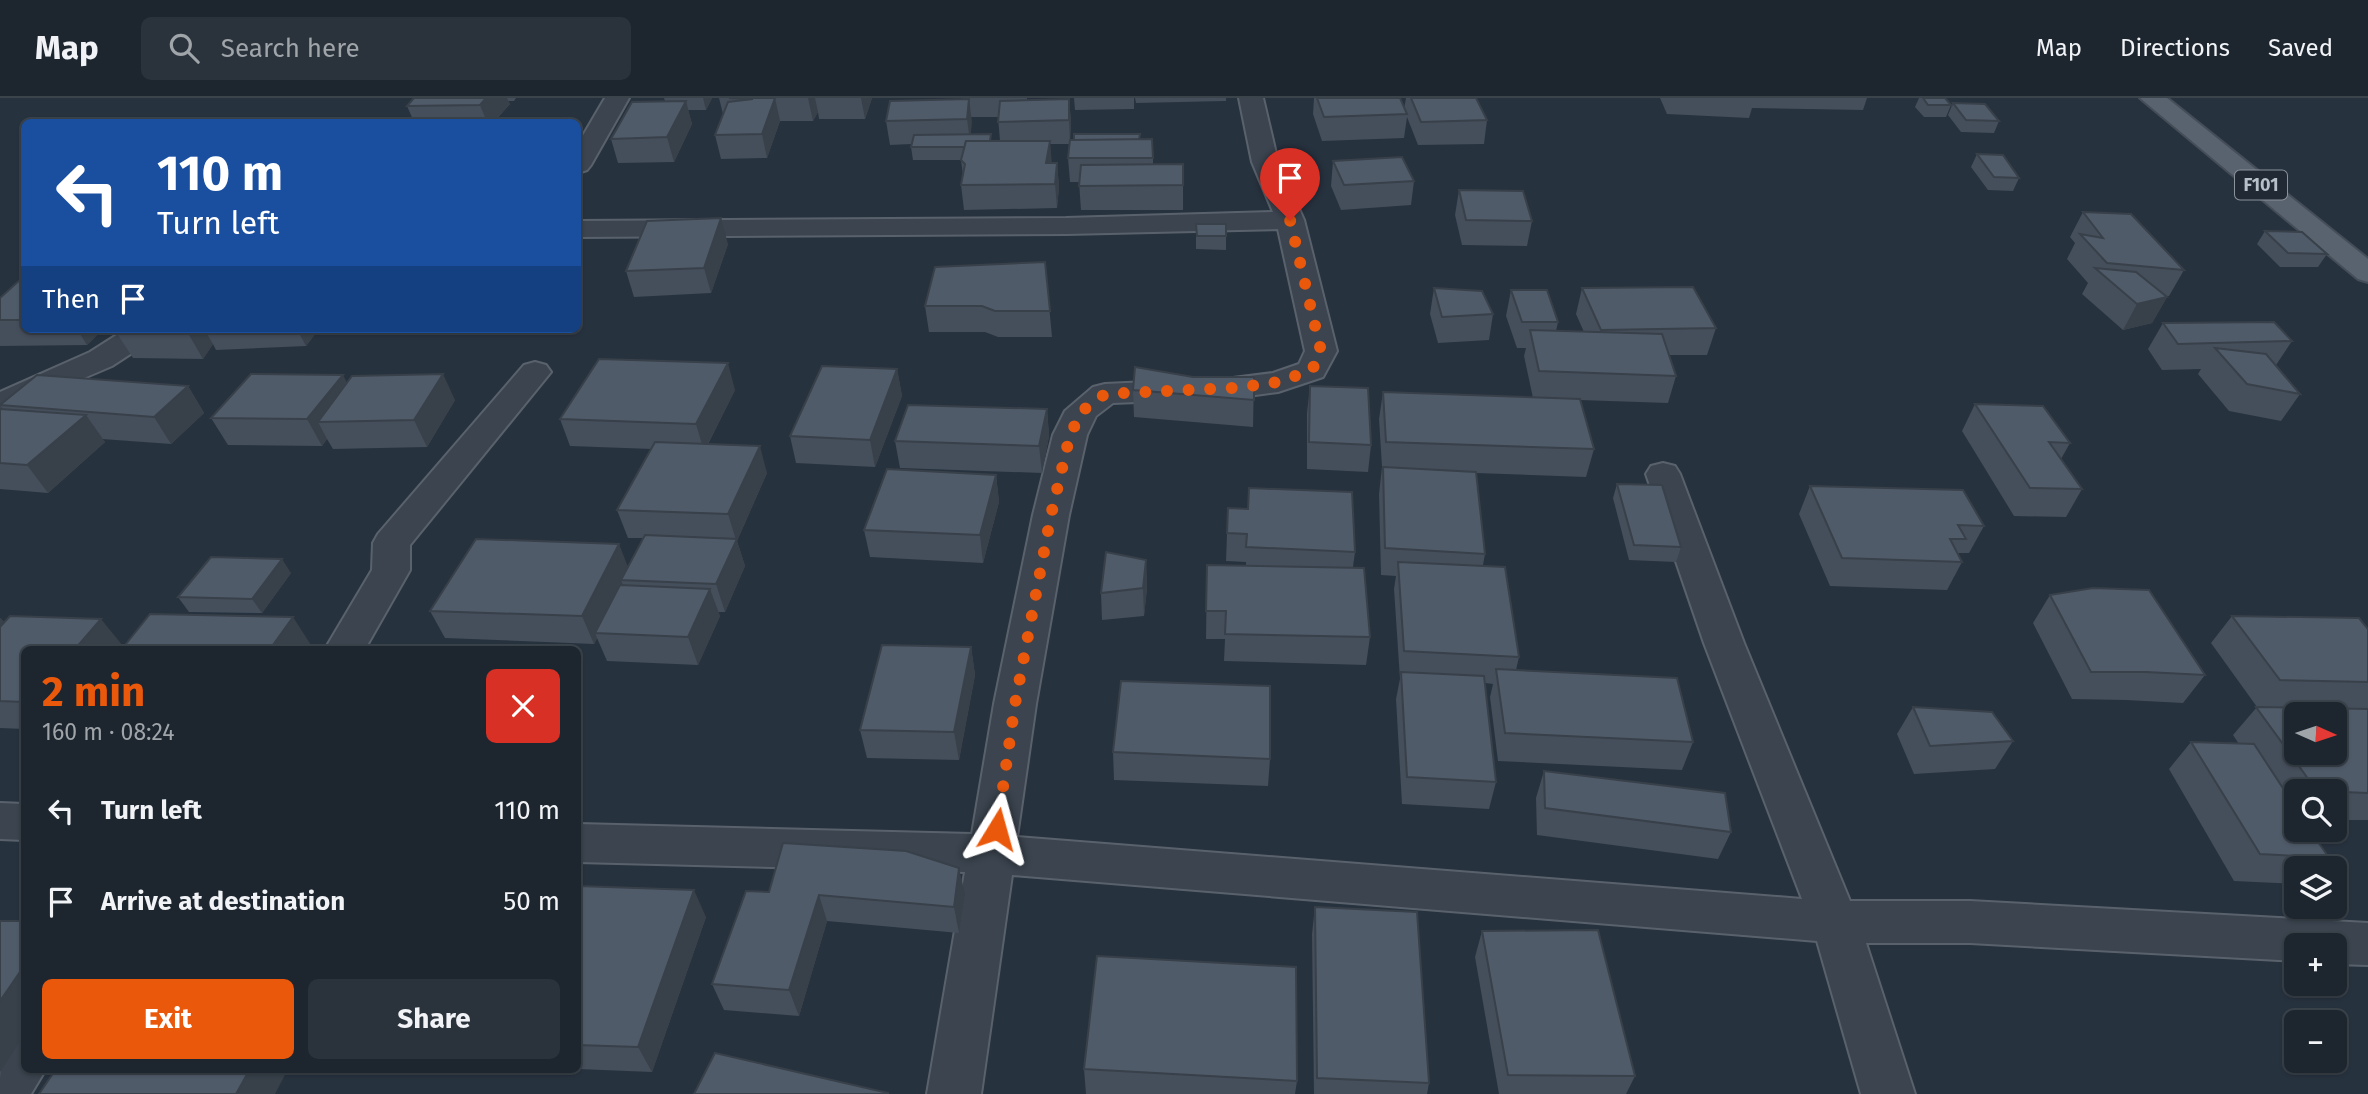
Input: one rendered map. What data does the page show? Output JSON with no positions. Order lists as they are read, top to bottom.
{
  "streets": {
    "main road": ["F101"]
  },
  "north": "right",
  "page": {
    "header": "Map",
    "search": "Search here",
    "nav": ["Map", "Directions", "Saved"],
    "turn": ["110 m", "Turn left"],
    "then": "Then",
    "heading": ["2 min", "160 m · 08:24"],
    "map_buttons": ["+", "−"],
    "list": [
      {
        "name": "Turn left",
        "value": "110 m"
      },
      {
        "name": "Arrive at destination",
        "value": "50 m"
      }
    ],
    "buttons": ["Exit", "Share"]
  }
}
